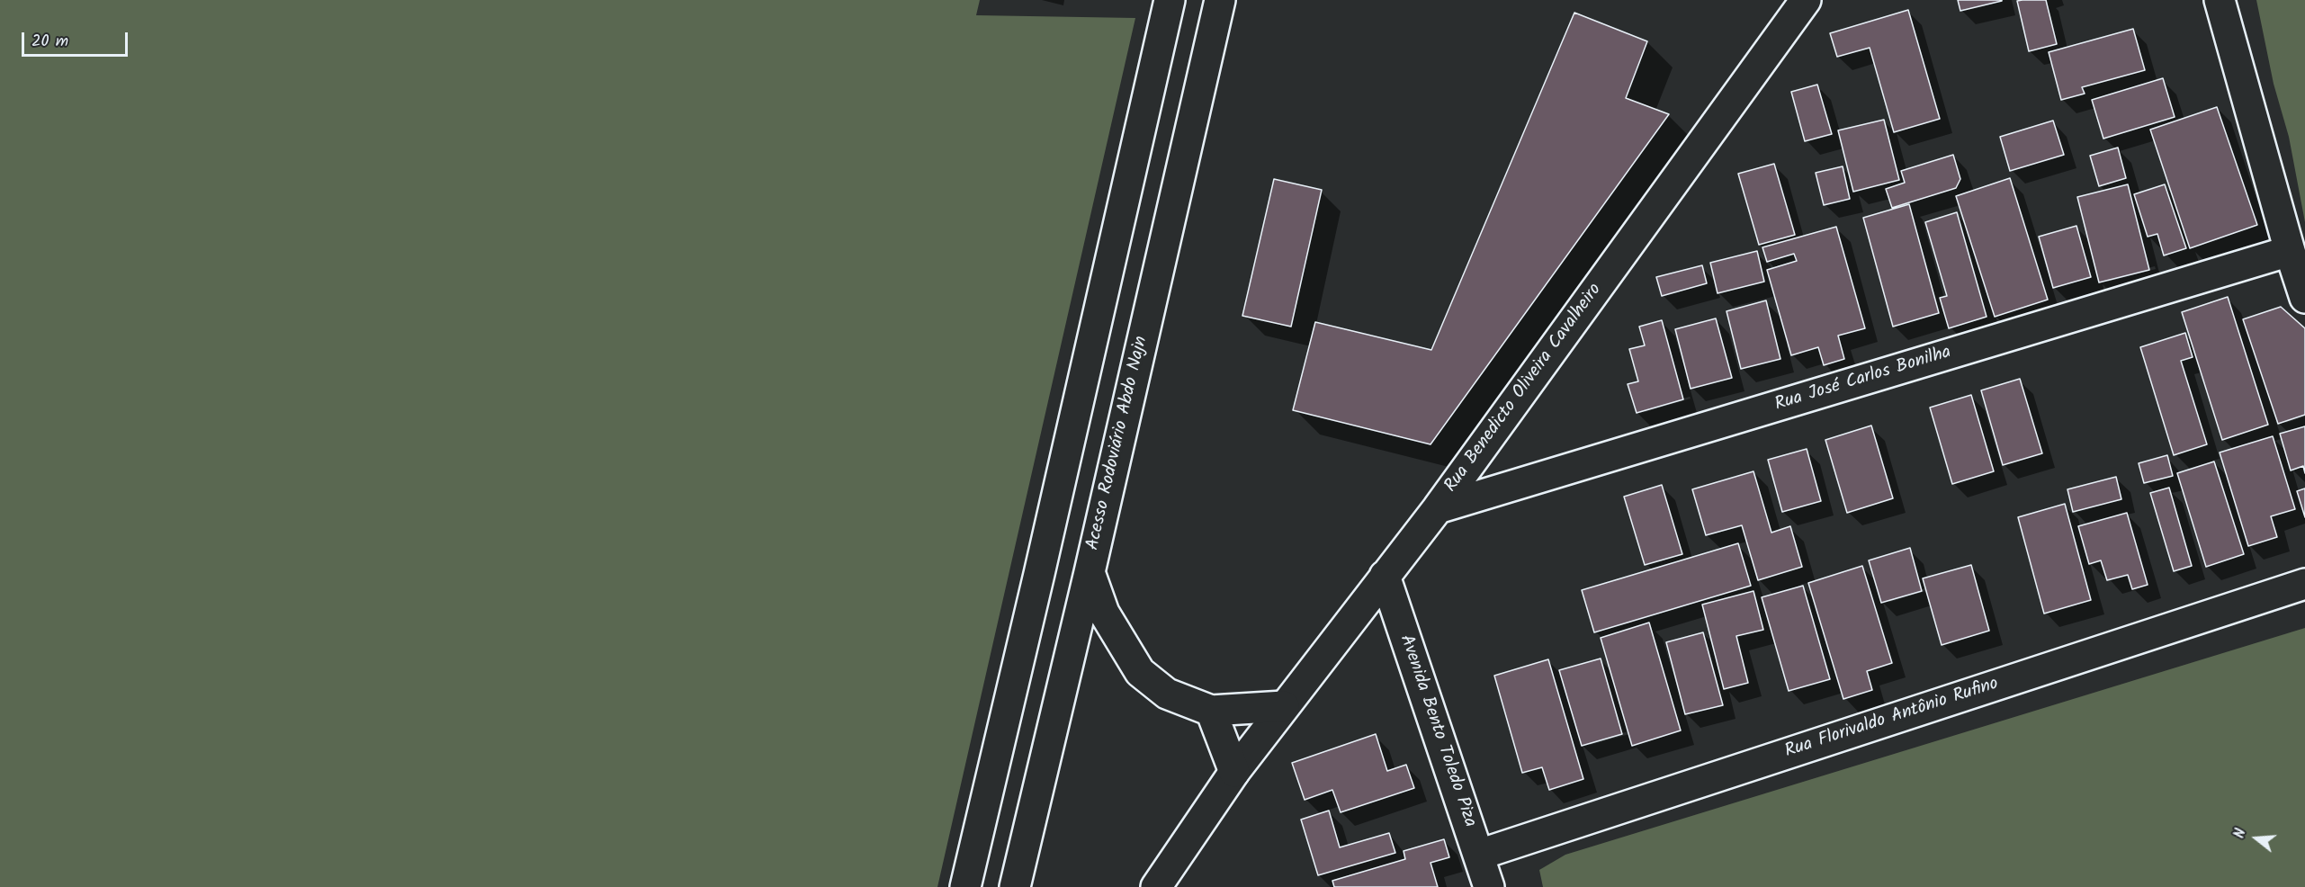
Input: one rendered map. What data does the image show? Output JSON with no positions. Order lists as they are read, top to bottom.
{
  "streets": {
    "street": [
      "Rua José Carlos Bonilha",
      "Rua Benedicto Oliveira Cavalheiro",
      "Acesso Rodoviário Abdo Najn",
      "Rua Florivaldo Antônio Rufino",
      "Avenida Bento Toledo Piza"
    ]
  },
  "crossings": [
    ["Rua José Carlos Bonilha", "Rua Benedicto Oliveira Cavalheiro"],
    ["Rua Benedicto Oliveira Cavalheiro", "Avenida Bento Toledo Piza"],
    ["Rua Florivaldo Antônio Rufino", "Avenida Bento Toledo Piza"]
  ],
  "scale_bar": "20 m",
  "north": "left"
}
